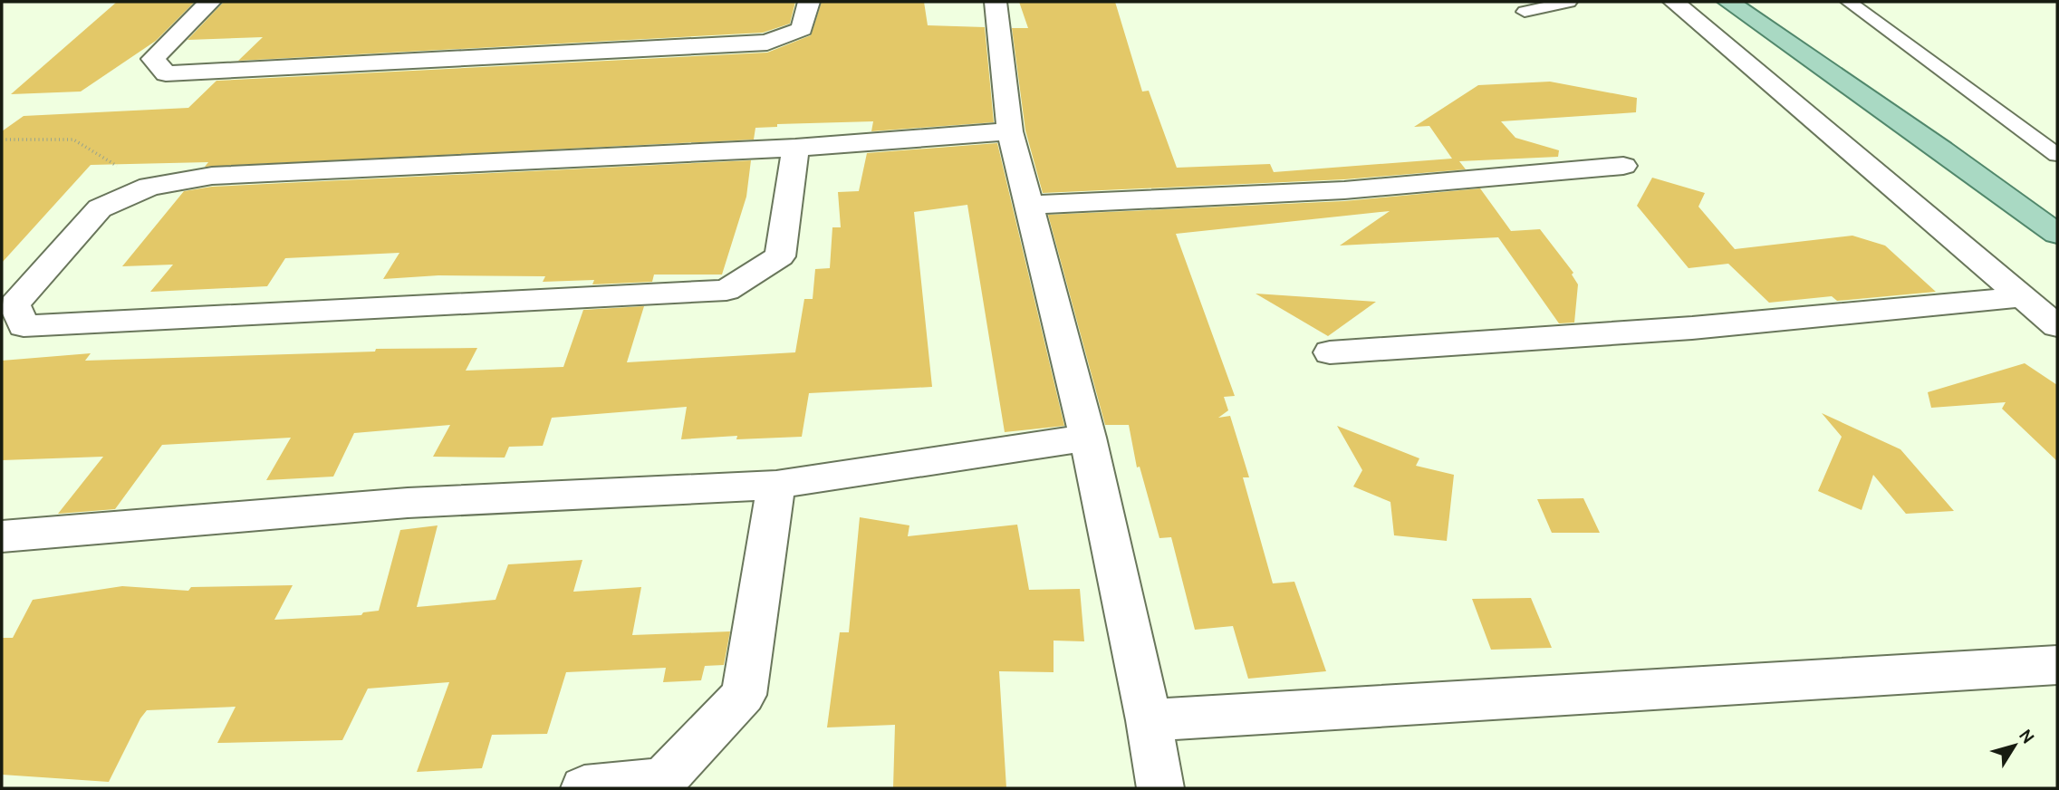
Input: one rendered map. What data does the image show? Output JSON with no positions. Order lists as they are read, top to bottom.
{
  "north": "top right"
}
